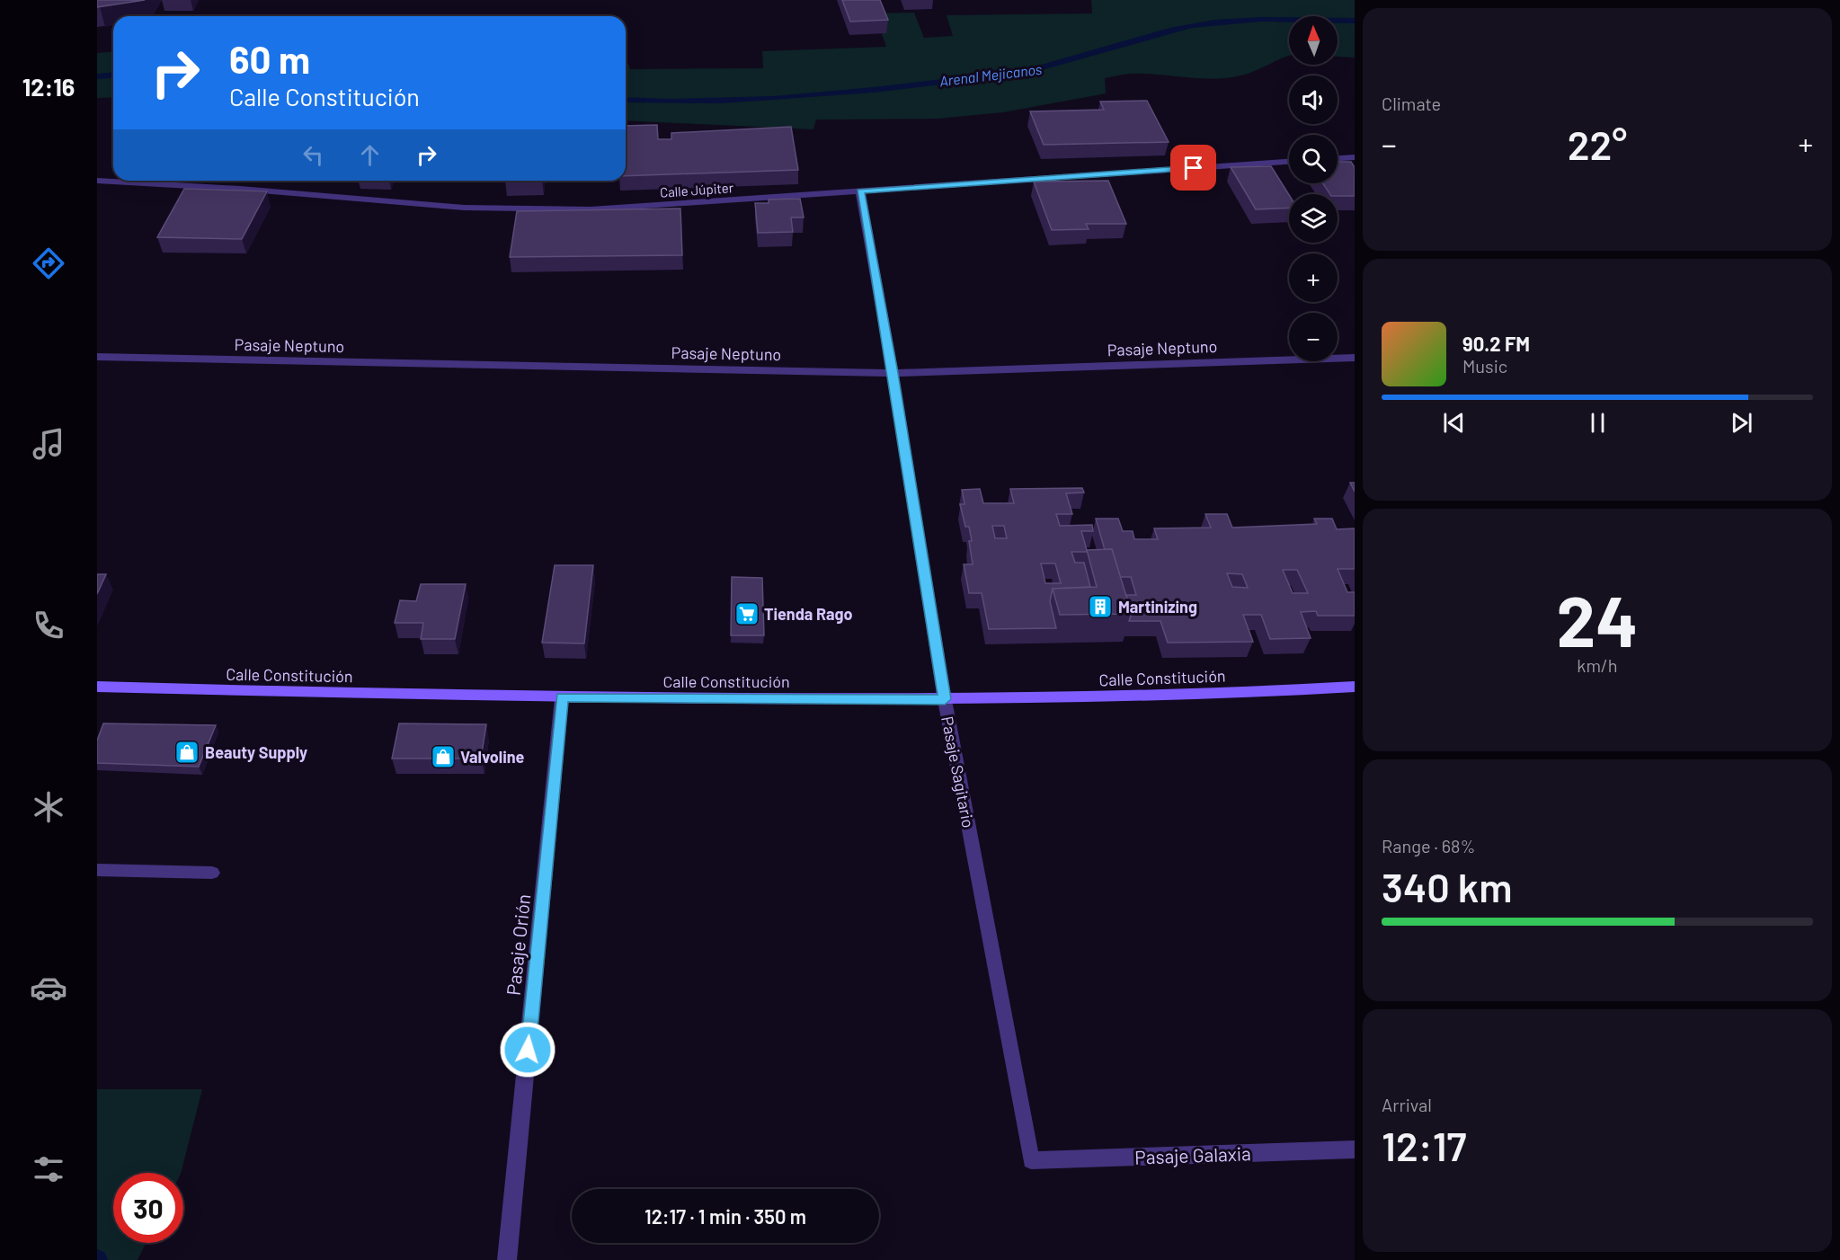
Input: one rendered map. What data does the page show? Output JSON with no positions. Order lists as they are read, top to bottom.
{
  "streets": {
    "main road": ["Calle Constitución"],
    "street": [
      "Calle Júpiter",
      "Pasaje Neptuno",
      "Pasaje Sagitario",
      "Pasaje Orión",
      "Pasaje Galaxia"
    ]
  },
  "crossings": [
    ["Calle Júpiter", "Pasaje Sagitario"],
    ["Pasaje Neptuno", "Pasaje Sagitario"],
    ["Calle Constitución", "Pasaje Sagitario"],
    ["Calle Constitución", "Pasaje Orión"],
    ["Pasaje Sagitario", "Pasaje Galaxia"]
  ],
  "water": ["Arenal Mejicanos"],
  "places": {
    "building": ["Martinizing"],
    "supermarket": ["Tienda Rago"],
    "shop": ["Beauty Supply", "Valvoline"]
  },
  "north": "top",
  "page": {
    "tabs": "12:16",
    "tile": [
      "Climate",
      ["24", "km/h"],
      ["Range · 68%", "340 km"],
      ["Arrival", "12:17"]
    ],
    "map_buttons": ["+", "−"],
    "turn": ["60 m", "Calle Constitución"],
    "heat": ["−", "22°", "+"],
    "song": ["90.2 FM", "Music"],
    "limit": "30",
    "trip": "12:17 · 1 min · 350 m"
  }
}
